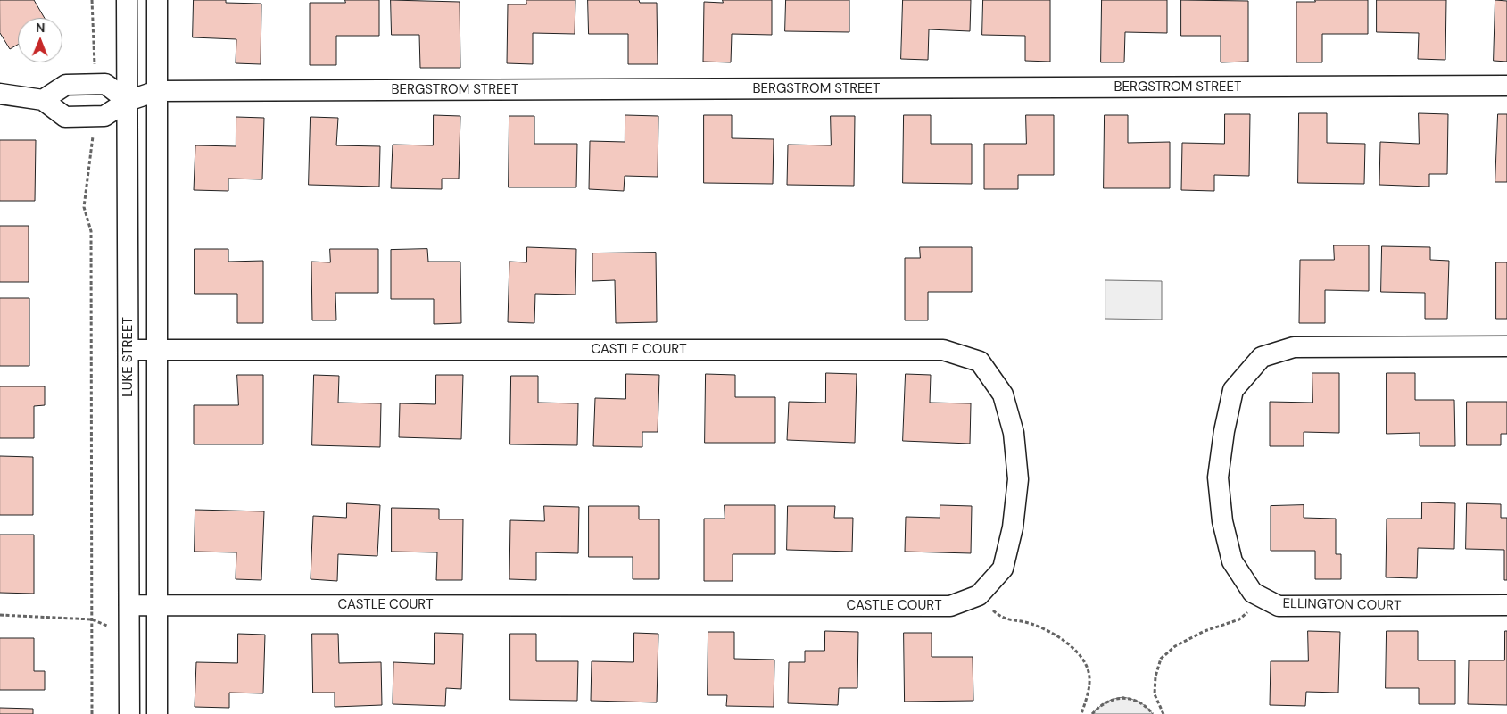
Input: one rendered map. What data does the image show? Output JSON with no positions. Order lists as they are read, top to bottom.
{
  "streets": {
    "street": [
      "BERGSTROM STREET",
      "CASTLE COURT",
      "LUKE STREET",
      "ELLINGTON COURT"
    ]
  },
  "crossings": [
    ["BERGSTROM STREET", "LUKE STREET"],
    ["CASTLE COURT", "LUKE STREET"]
  ],
  "north": "top"
}
